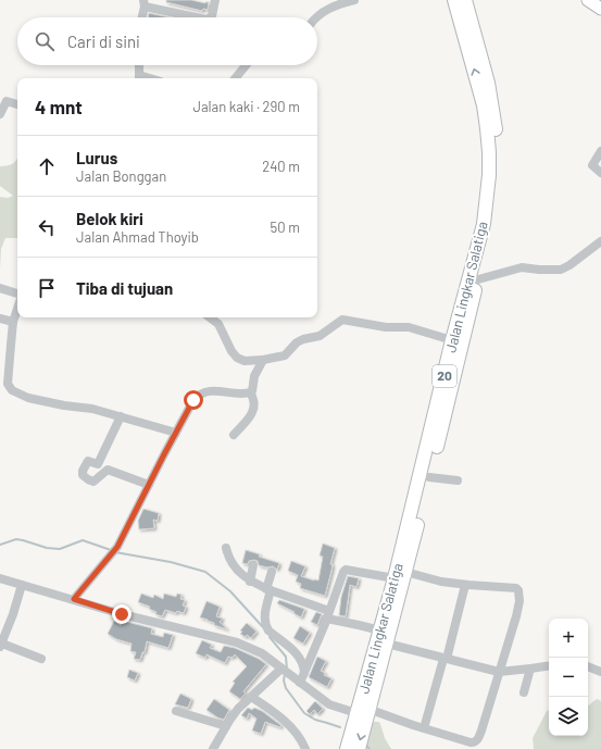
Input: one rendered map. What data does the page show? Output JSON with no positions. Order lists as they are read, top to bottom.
{
  "streets": {
    "highway": ["Jalan Lingkar Salatiga", "20"]
  },
  "page": {
    "search": "Cari di sini",
    "heading": ["4 mnt", "Jalan kaki · 290 m"],
    "list": [
      ["Lurus", "Jalan Bonggan", "240 m"],
      ["Belok kiri", "Jalan Ahmad Thoyib", "50 m"],
      "Tiba di tujuan"
    ],
    "map_buttons": ["+", "−"]
  }
}
